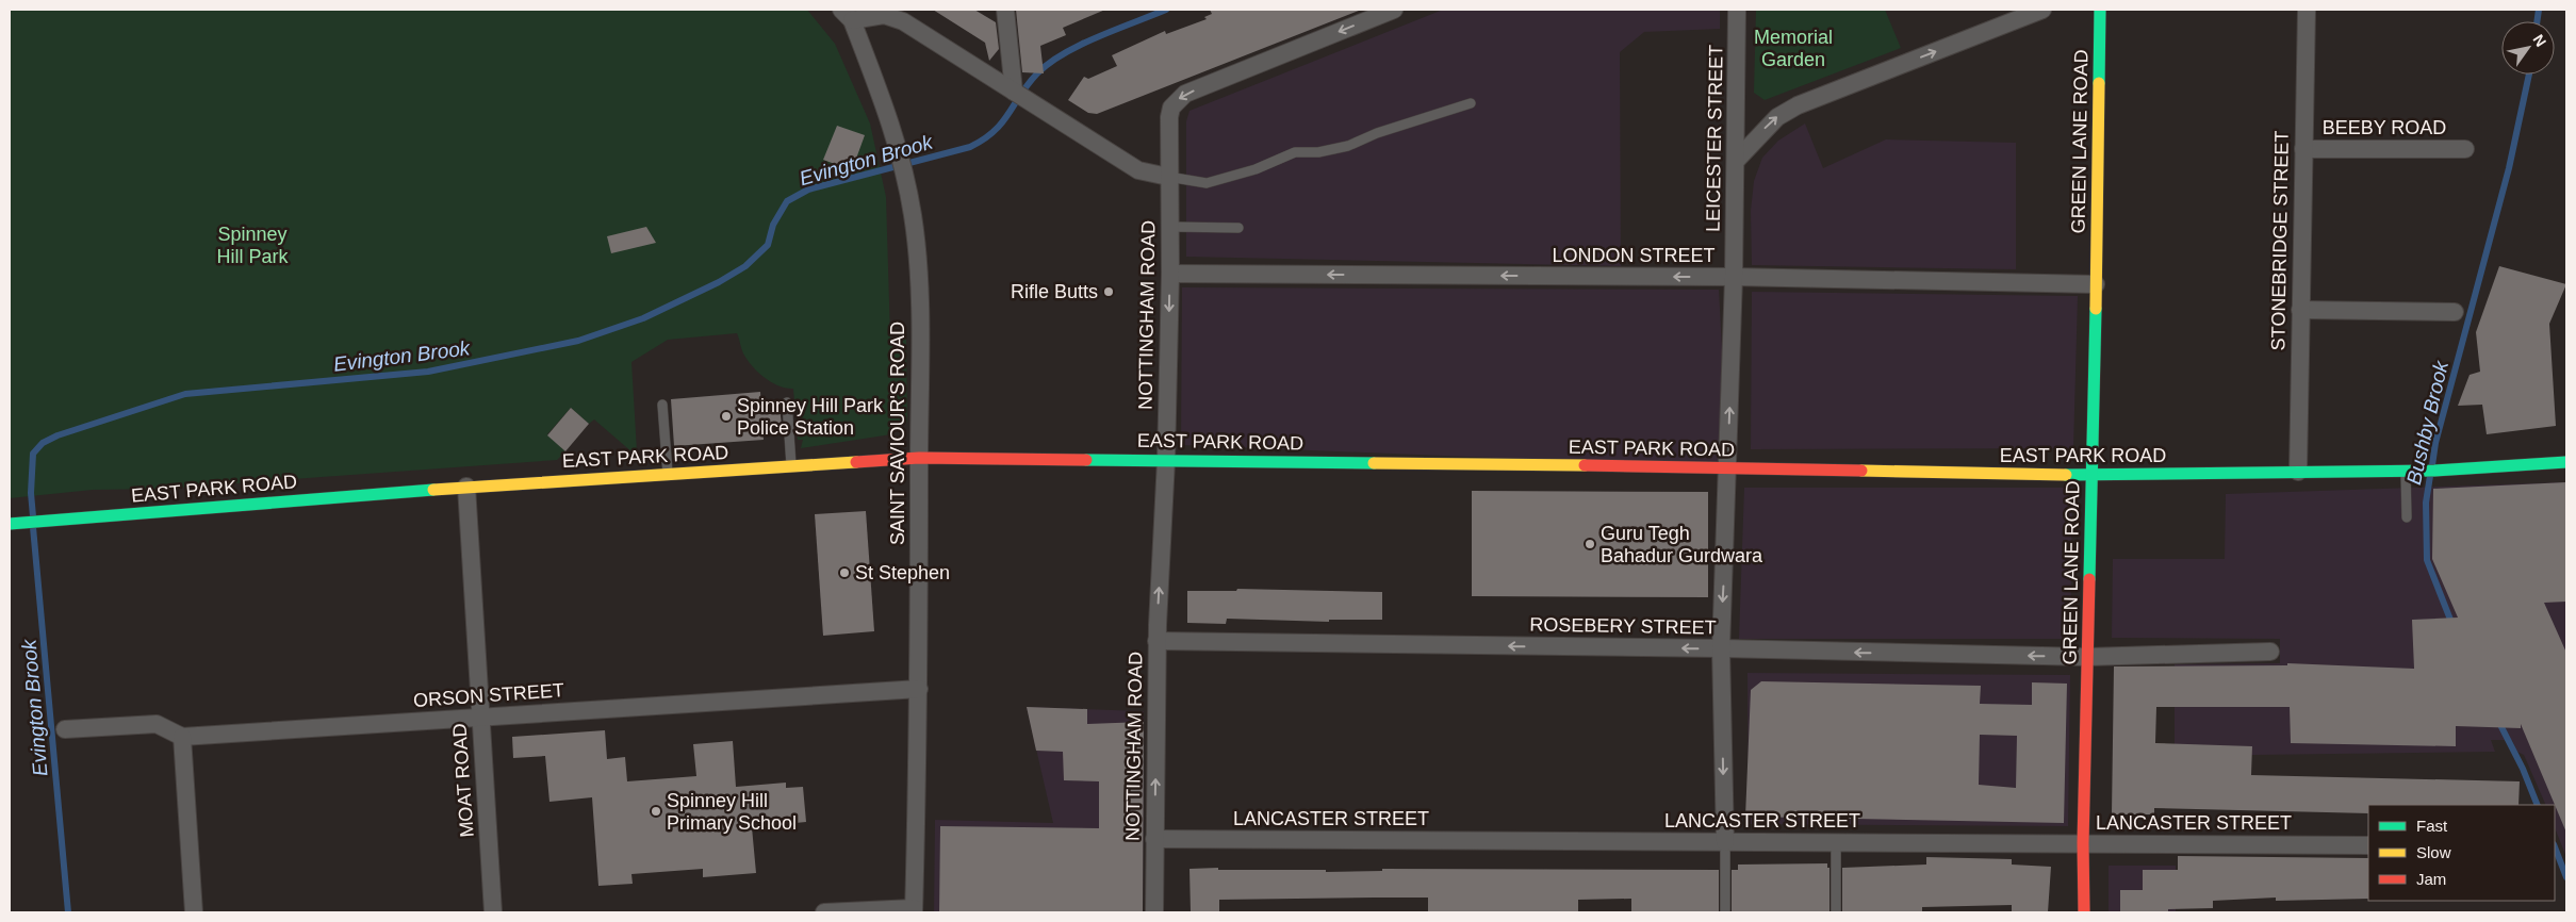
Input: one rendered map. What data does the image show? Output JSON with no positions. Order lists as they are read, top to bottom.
{
  "streets": {
    "main road": ["GREEN LANE ROAD", "EAST PARK ROAD"],
    "street": [
      "BEEBY ROAD",
      "LEICESTER STREET",
      "STONEBRIDGE STREET",
      "LONDON STREET",
      "NOTTINGHAM ROAD",
      "SAINT SAVIOUR'S ROAD",
      "ROSEBERY STREET",
      "ORSON STREET",
      "MOAT ROAD",
      "LANCASTER STREET"
    ]
  },
  "crossings": [
    ["BEEBY ROAD", "STONEBRIDGE STREET"],
    ["LEICESTER STREET", "LONDON STREET"],
    ["LEICESTER STREET", "EAST PARK ROAD"],
    ["LEICESTER STREET", "ROSEBERY STREET"],
    ["LEICESTER STREET", "LANCASTER STREET"],
    ["GREEN LANE ROAD", "LONDON STREET"],
    ["GREEN LANE ROAD", "EAST PARK ROAD"],
    ["GREEN LANE ROAD", "ROSEBERY STREET"],
    ["GREEN LANE ROAD", "LANCASTER STREET"],
    ["STONEBRIDGE STREET", "EAST PARK ROAD"],
    ["LONDON STREET", "NOTTINGHAM ROAD"],
    ["NOTTINGHAM ROAD", "EAST PARK ROAD"],
    ["NOTTINGHAM ROAD", "ROSEBERY STREET"],
    ["NOTTINGHAM ROAD", "LANCASTER STREET"],
    ["SAINT SAVIOUR'S ROAD", "EAST PARK ROAD"],
    ["SAINT SAVIOUR'S ROAD", "ORSON STREET"],
    ["EAST PARK ROAD", "MOAT ROAD"],
    ["ORSON STREET", "MOAT ROAD"]
  ],
  "one_way": ["LONDON STREET", "ROSEBERY STREET"],
  "water": ["Evington Brook", "Bushby Brook"],
  "parks": ["Memorial Garden", "Spinney Hill Park"],
  "places": [
    "Rifle Butts",
    "Spinney Hill Park Police Station",
    "Guru Tegh Bahadur Gurdwara",
    "St Stephen",
    "Spinney Hill Primary School"
  ],
  "legend": ["Fast", "Slow", "Jam"],
  "north": "top right"
}
